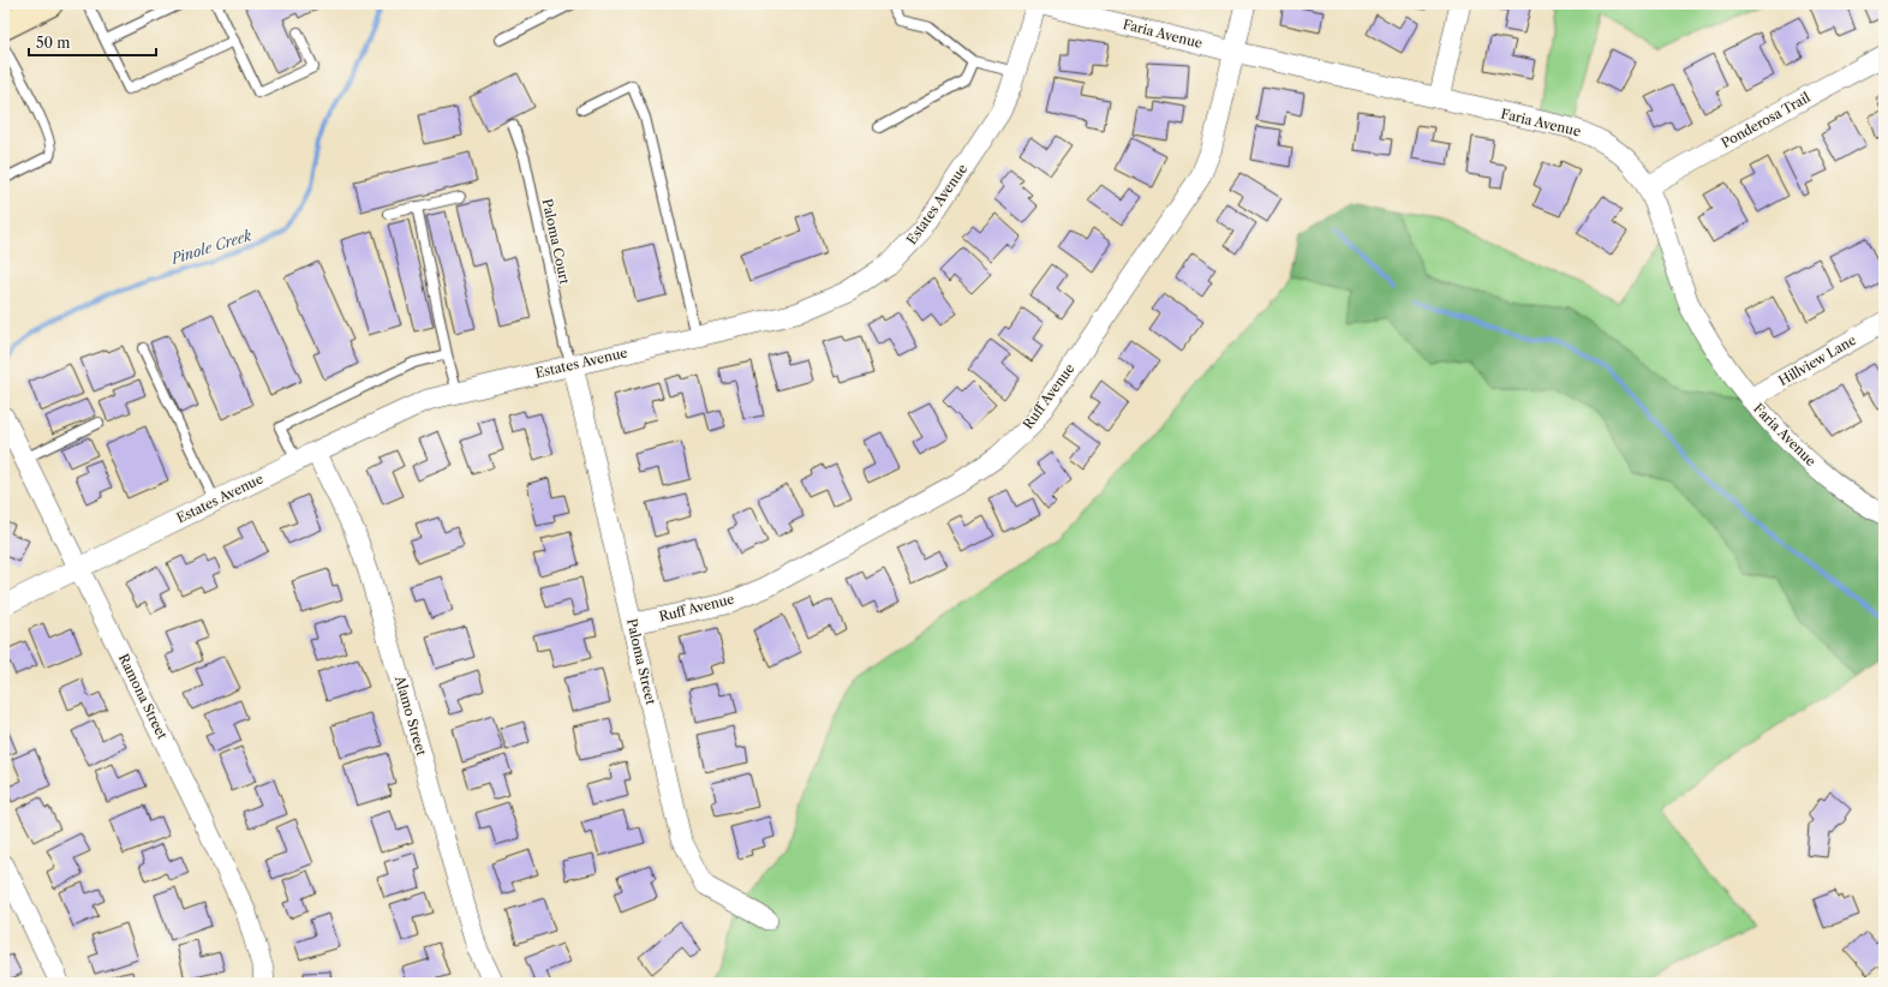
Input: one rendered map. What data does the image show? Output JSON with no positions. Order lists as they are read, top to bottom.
{
  "streets": {
    "street": [
      "Faria Avenue",
      "Ponderosa Trail",
      "Estates Avenue",
      "Hillview Lane",
      "Ruff Avenue",
      "Paloma Street",
      "Ramona Street",
      "Alamo Street"
    ],
    "lane": ["Paloma Court"]
  },
  "crossings": [
    ["Faria Avenue", "Ponderosa Trail"],
    ["Faria Avenue", "Estates Avenue"],
    ["Faria Avenue", "Hillview Lane"],
    ["Faria Avenue", "Ruff Avenue"],
    ["Estates Avenue", "Paloma Court"],
    ["Estates Avenue", "Paloma Street"],
    ["Estates Avenue", "Ramona Street"],
    ["Estates Avenue", "Alamo Street"],
    ["Paloma Court", "Paloma Street"],
    ["Ruff Avenue", "Paloma Street"]
  ],
  "water": ["Pinole Creek"],
  "scale_bar": "50 m"
}
